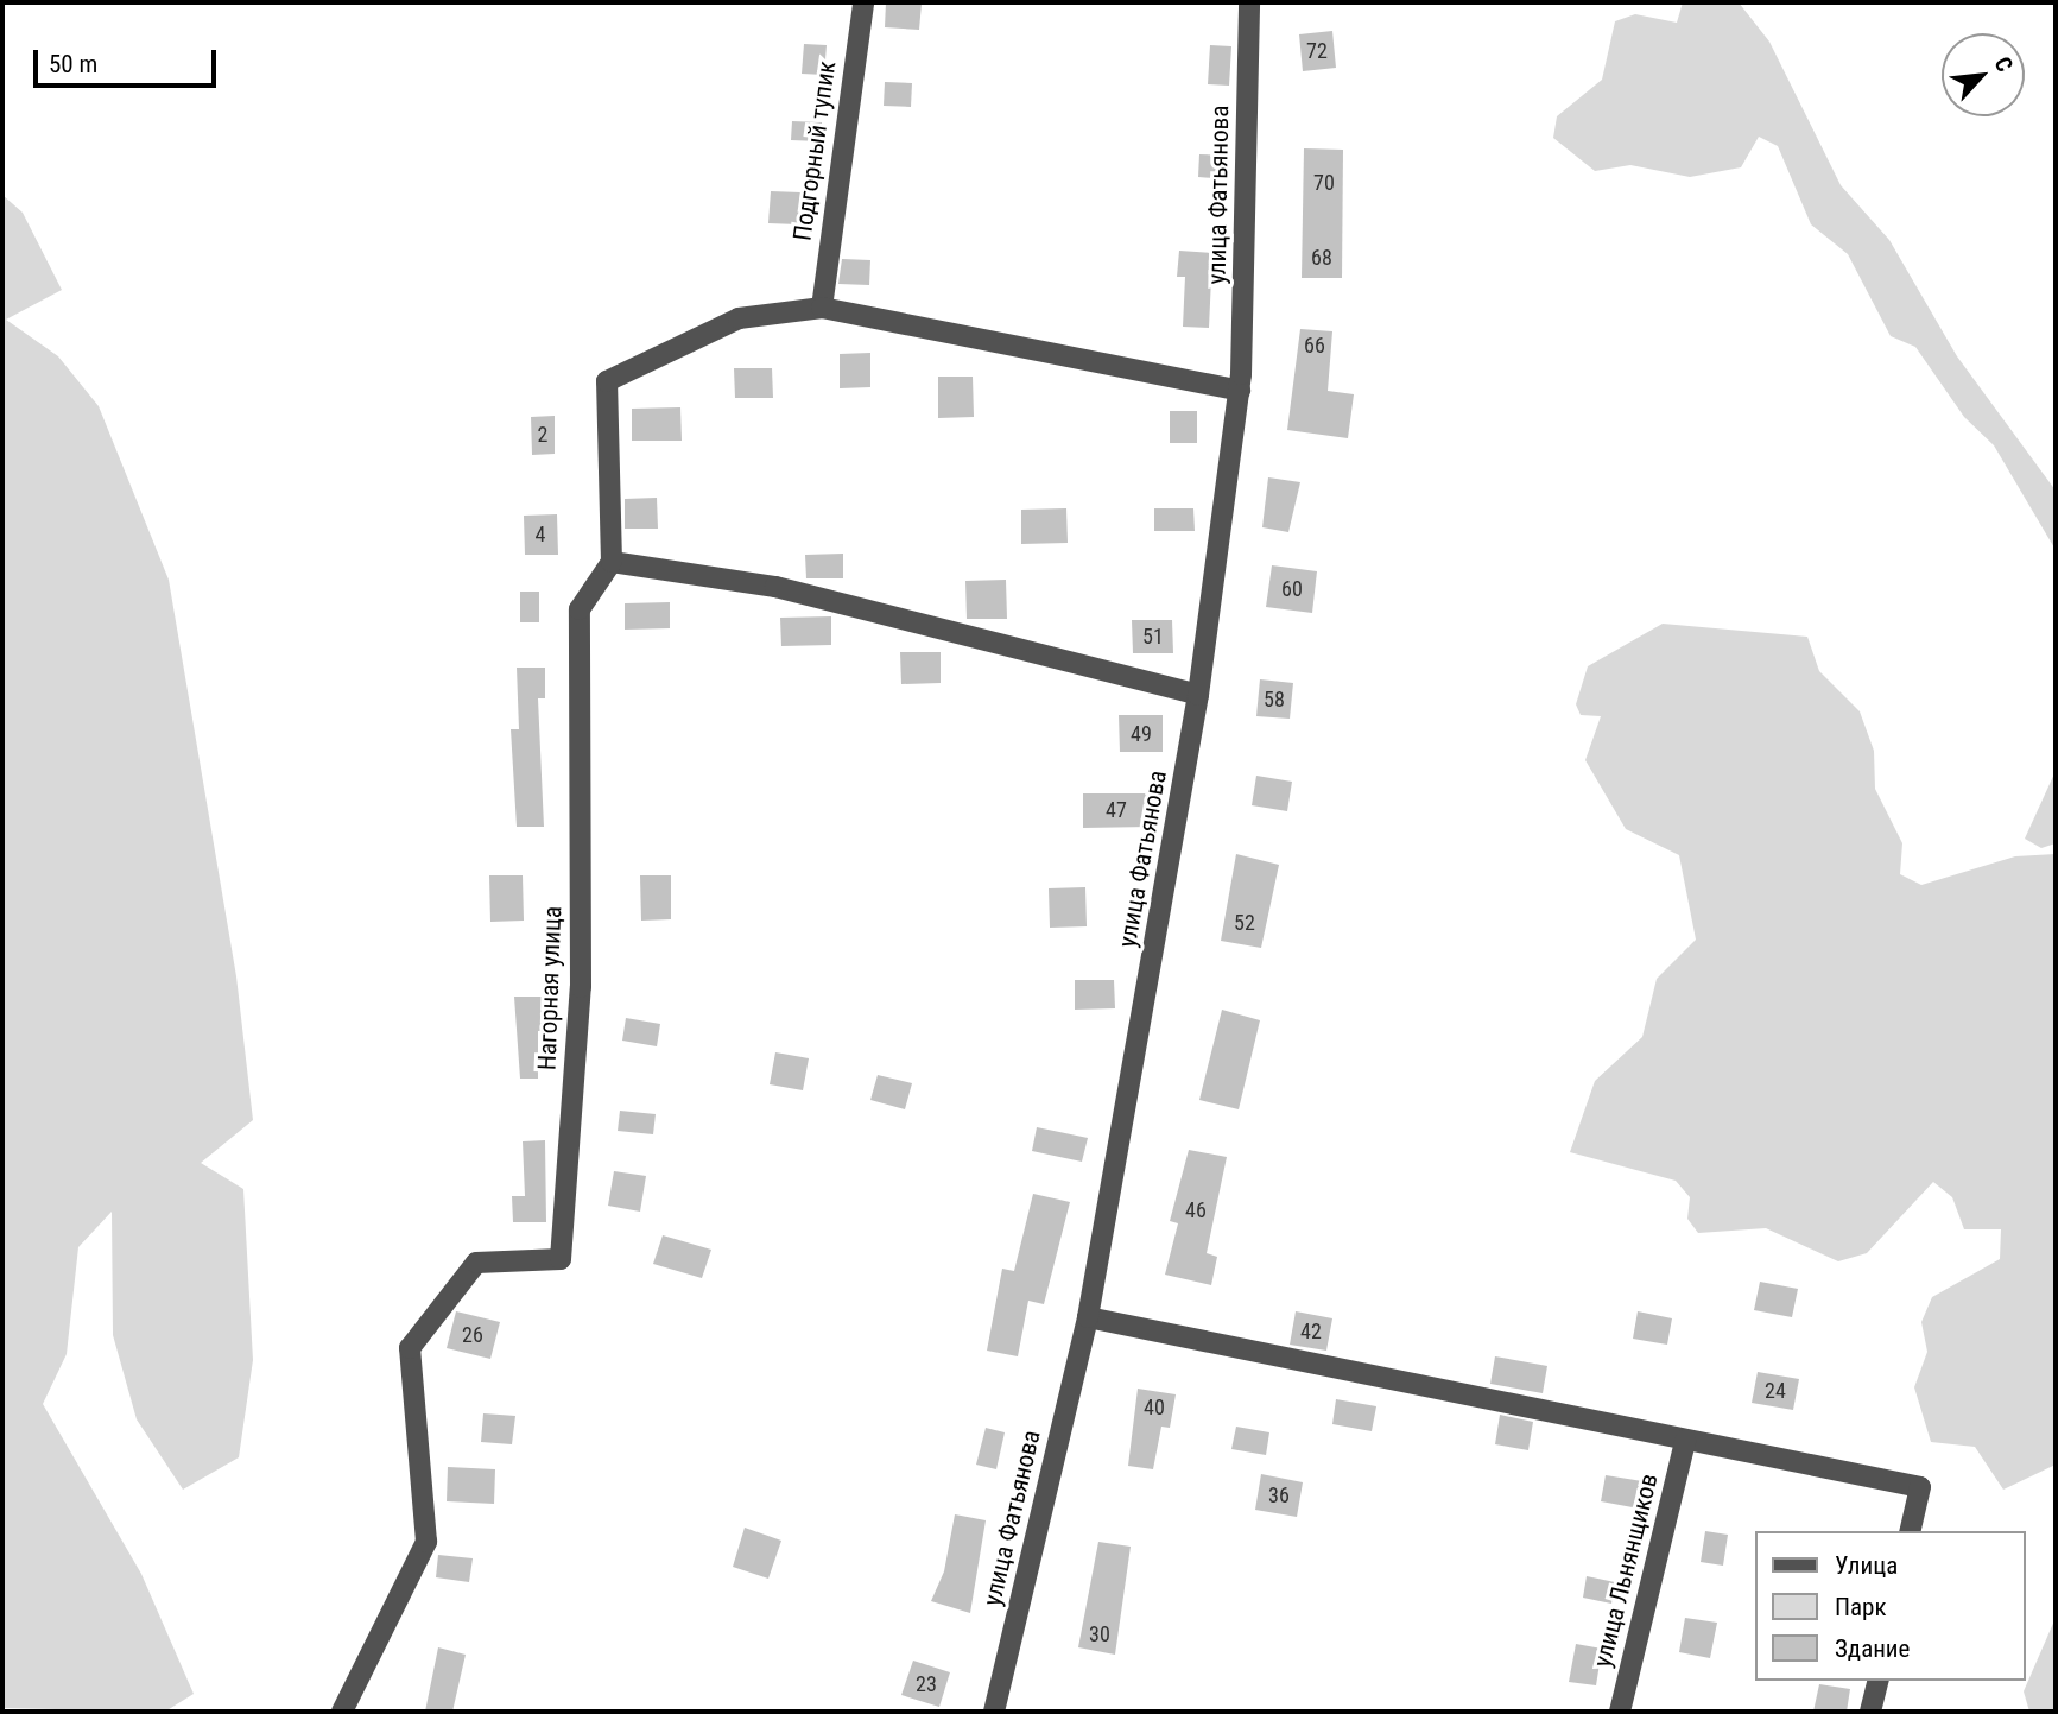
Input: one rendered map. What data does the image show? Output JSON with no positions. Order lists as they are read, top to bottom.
{
  "streets": {
    "street": [
      "Подгорный тупик",
      "улица Фатьянова",
      "Нагорная улица",
      "улица Льнянщиков"
    ]
  },
  "house_numbers": [
    "72",
    "70",
    "68",
    "66",
    "2",
    "4",
    "60",
    "51",
    "58",
    "49",
    "47",
    "52",
    "46",
    "42",
    "26",
    "24",
    "40",
    "36",
    "30",
    "23"
  ],
  "legend": ["Улица", "Парк", "Здание"],
  "scale_bar": "50 m",
  "north": "top right"
}
